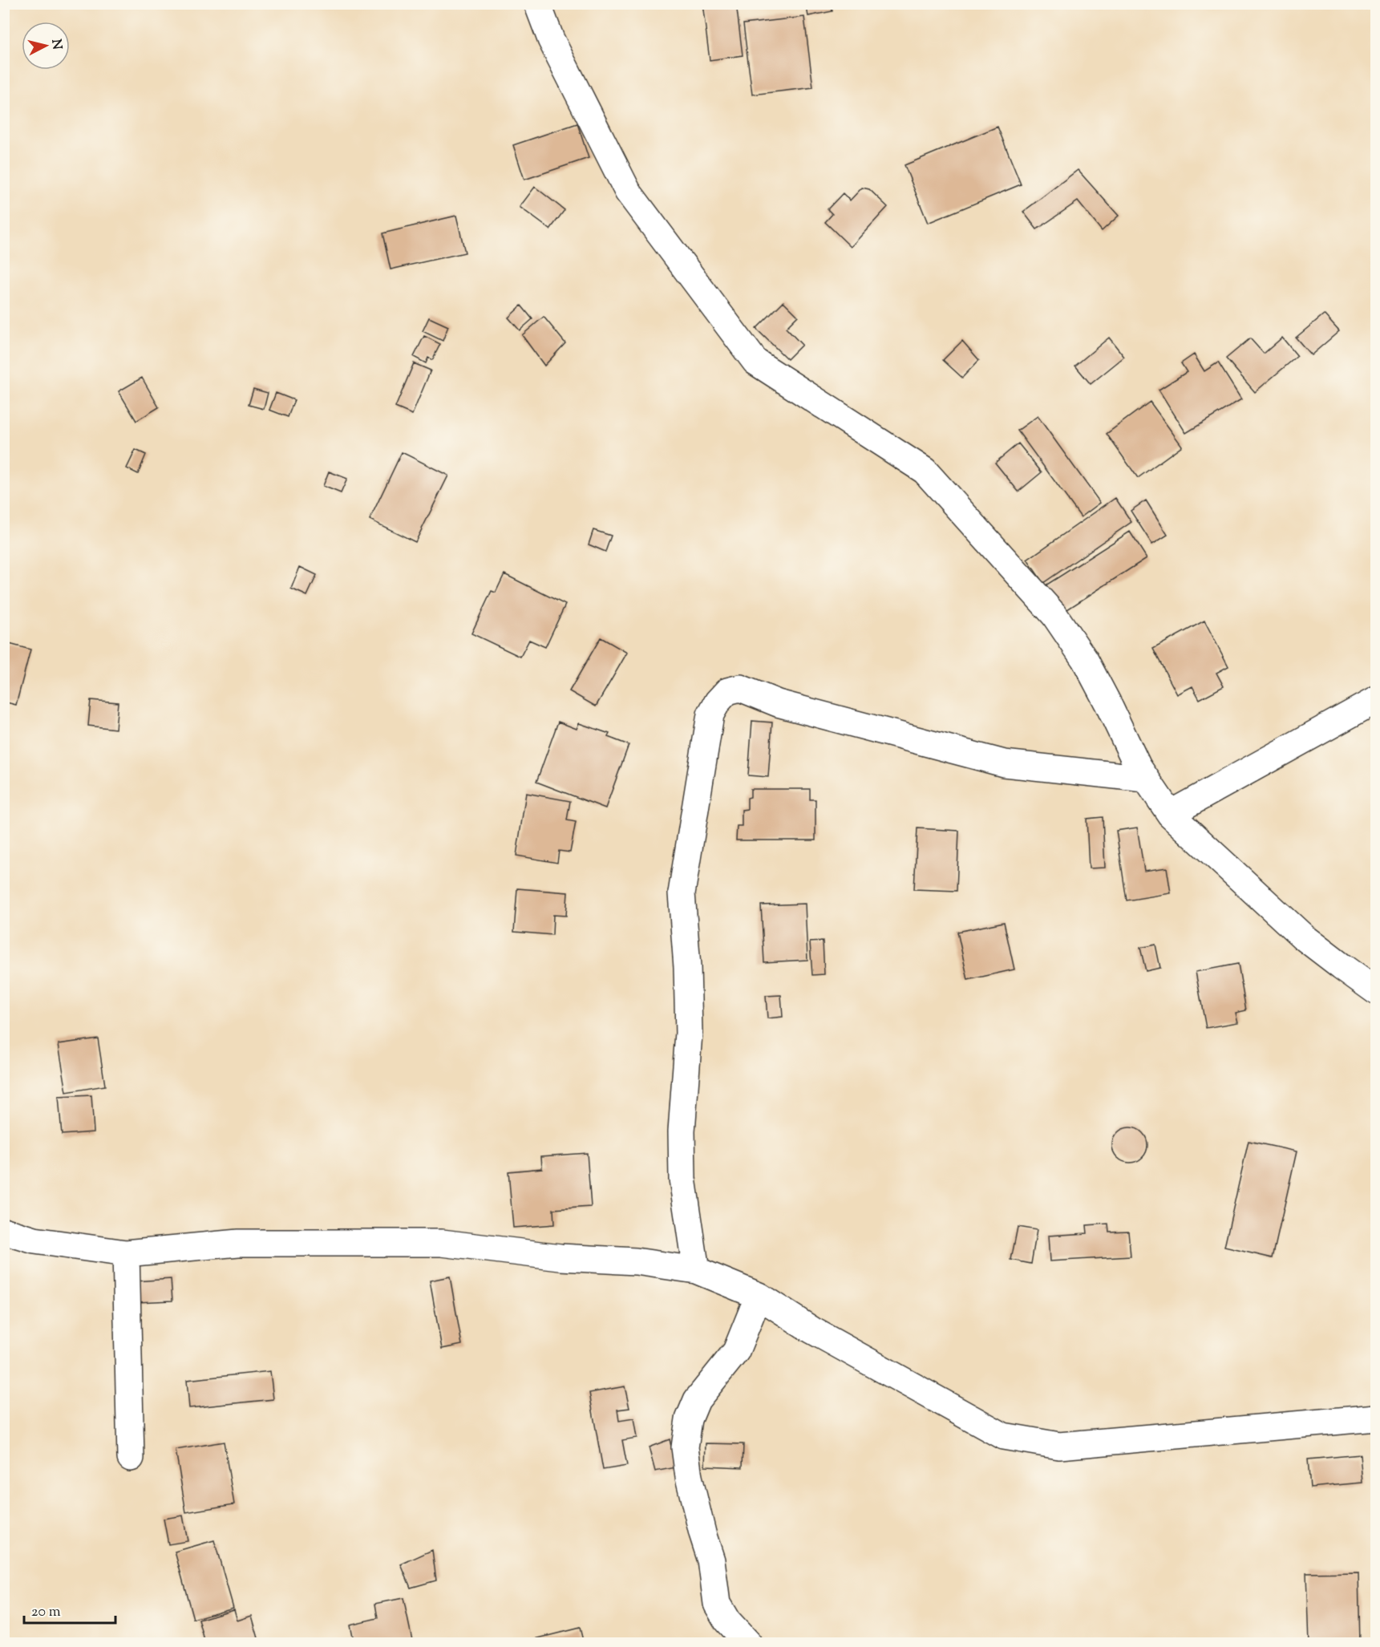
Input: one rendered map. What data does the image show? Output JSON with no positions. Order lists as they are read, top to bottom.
{
  "scale_bar": "20 m",
  "north": "right"
}
